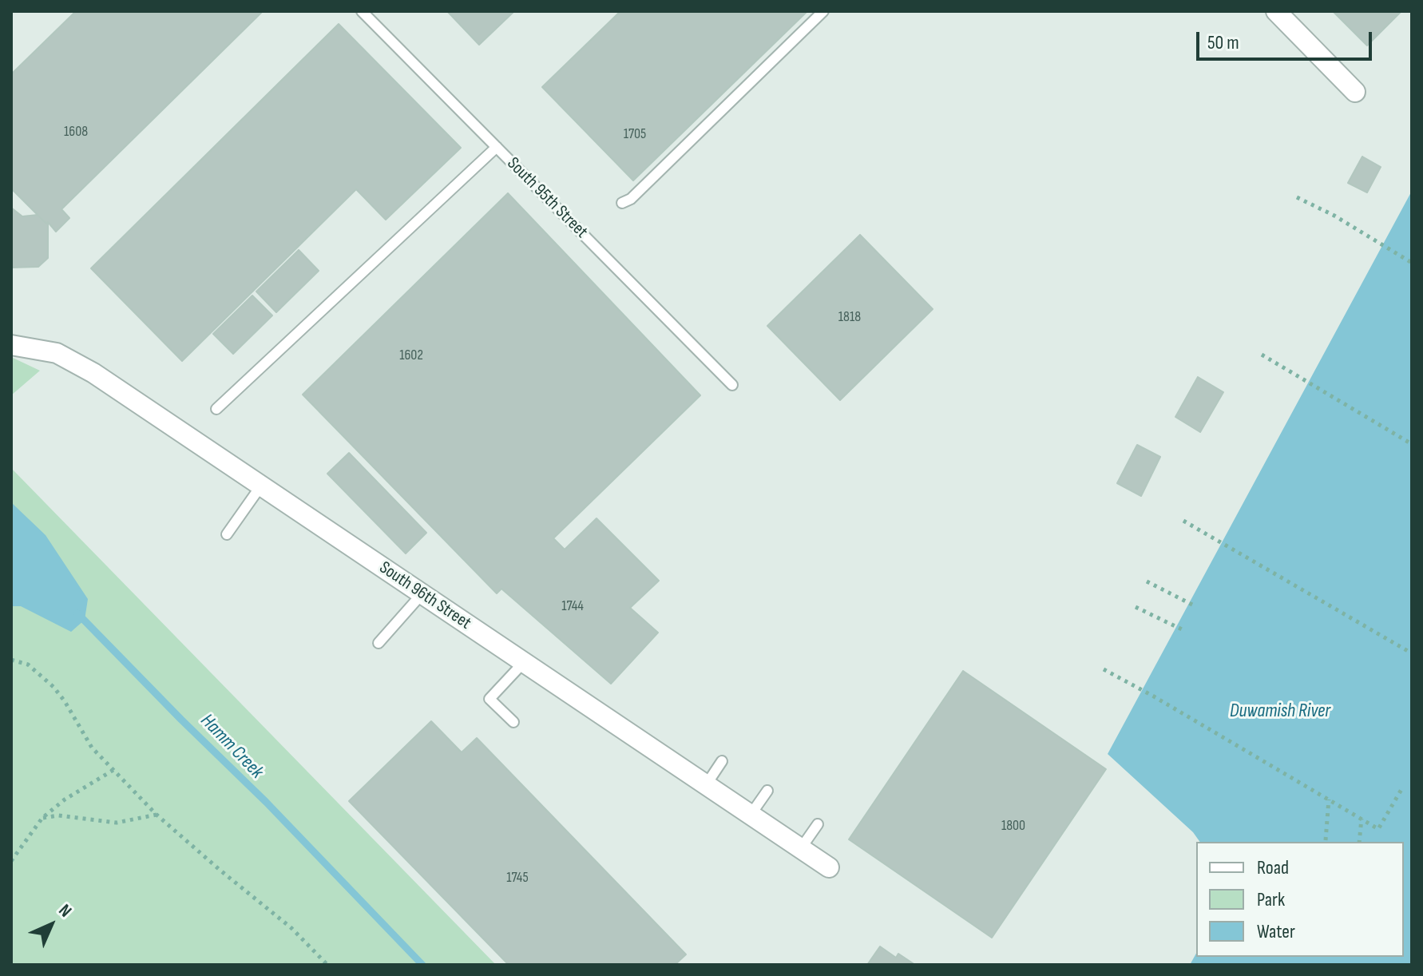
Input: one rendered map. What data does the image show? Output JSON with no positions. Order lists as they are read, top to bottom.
{
  "streets": {
    "street": ["South 96th Street"],
    "lane": ["South 95th Street"]
  },
  "water": ["Duwamish River", "Hamm Creek"],
  "house_numbers": [
    "1608",
    "1705",
    "1818",
    "1602",
    "1744",
    "1800",
    "1745"
  ],
  "legend": ["Road", "Park", "Water"],
  "scale_bar": "50 m",
  "north": "top right"
}
